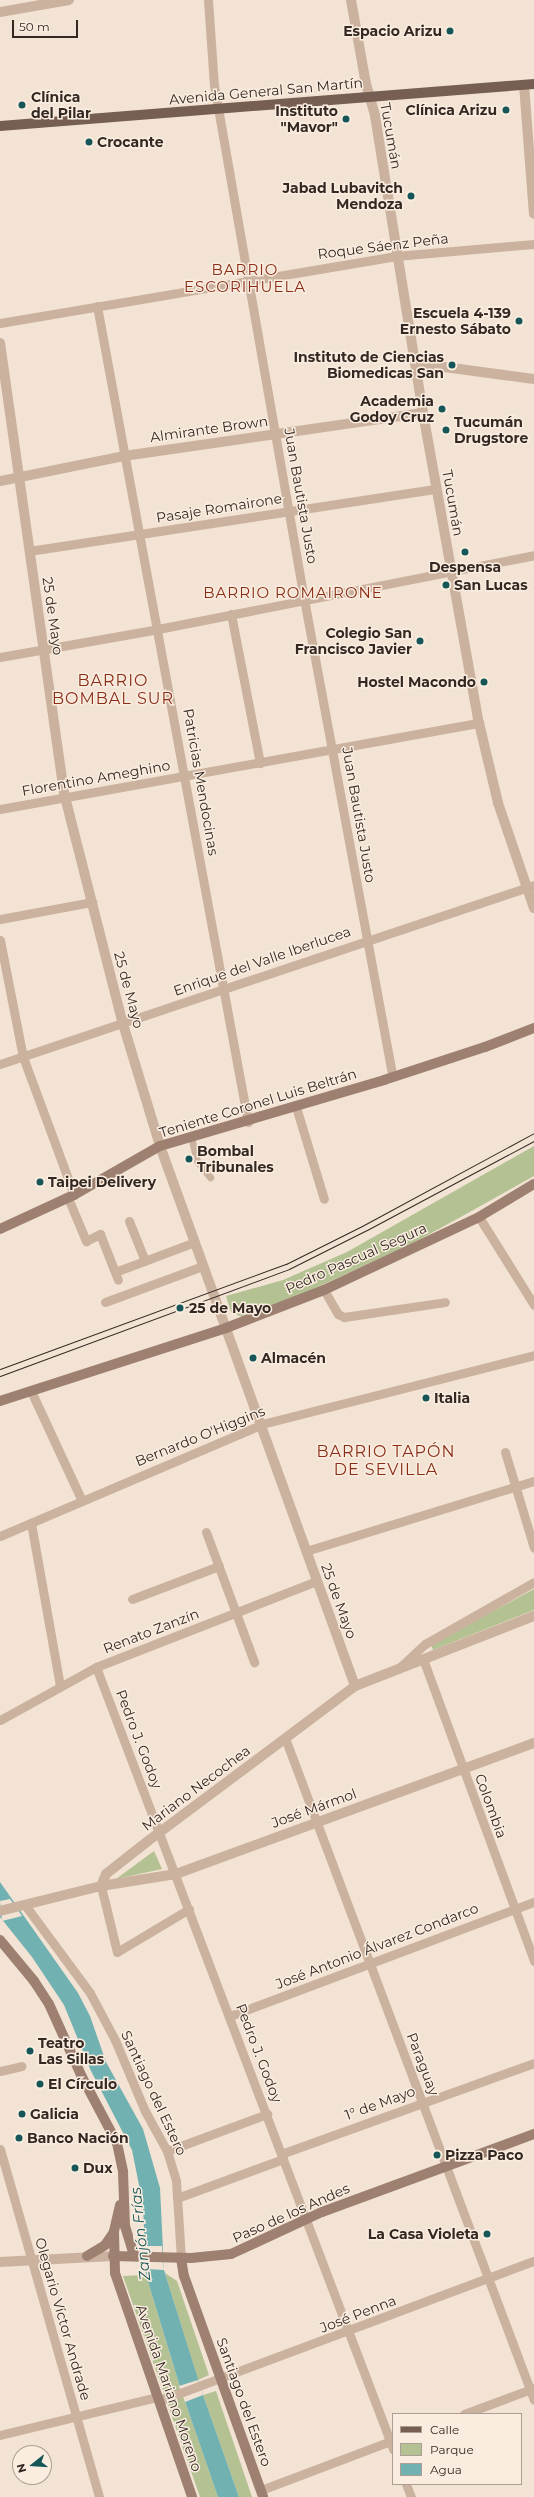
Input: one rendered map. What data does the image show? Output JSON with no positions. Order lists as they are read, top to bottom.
{
  "streets": {
    "main road": [
      "Avenida General San Martín",
      "Teniente Coronel Luis Beltrán",
      "Pedro Pascual Segura",
      "Santiago del Estero",
      "Paso de los Andes",
      "Avenida Mariano Moreno"
    ],
    "street": [
      "Tucumán",
      "Roque Sáenz Peña",
      "Almirante Brown",
      "Juan Bautista Justo",
      "Pasaje Romairone",
      "25 de Mayo",
      "Florentino Ameghino",
      "Patricias Mendocinas",
      "Enrique del Valle Iberlucea",
      "Bernardo O'Higgins",
      "Renato Zanzín",
      "Pedro J. Godoy",
      "Mariano Necochea",
      "Colombia",
      "José Mármol",
      "José Antonio Álvarez Condarco",
      "Paraguay",
      "1° de Mayo",
      "José Penna",
      "Olegario Víctor Andrade"
    ]
  },
  "crossings": [
    ["Avenida General San Martín", "Tucumán"],
    ["Avenida General San Martín", "Juan Bautista Justo"],
    ["Tucumán", "Roque Sáenz Peña"],
    ["Tucumán", "Almirante Brown"],
    ["Tucumán", "Pasaje Romairone"],
    ["Tucumán", "Florentino Ameghino"],
    ["Tucumán", "Enrique del Valle Iberlucea"],
    ["Roque Sáenz Peña", "Juan Bautista Justo"],
    ["Roque Sáenz Peña", "Patricias Mendocinas"],
    ["Almirante Brown", "Juan Bautista Justo"],
    ["Almirante Brown", "25 de Mayo"],
    ["Almirante Brown", "Patricias Mendocinas"],
    ["Juan Bautista Justo", "Pasaje Romairone"],
    ["Juan Bautista Justo", "Florentino Ameghino"],
    ["Juan Bautista Justo", "Enrique del Valle Iberlucea"],
    ["Juan Bautista Justo", "Teniente Coronel Luis Beltrán"],
    ["Pasaje Romairone", "25 de Mayo"],
    ["Pasaje Romairone", "Patricias Mendocinas"],
    ["25 de Mayo", "Florentino Ameghino"],
    ["25 de Mayo", "Enrique del Valle Iberlucea"],
    ["25 de Mayo", "Teniente Coronel Luis Beltrán"],
    ["25 de Mayo", "Pedro Pascual Segura"],
    ["25 de Mayo", "Bernardo O'Higgins"],
    ["25 de Mayo", "Renato Zanzín"],
    ["25 de Mayo", "Mariano Necochea"],
    ["Florentino Ameghino", "Patricias Mendocinas"],
    ["Patricias Mendocinas", "Enrique del Valle Iberlucea"],
    ["Patricias Mendocinas", "Teniente Coronel Luis Beltrán"],
    ["Renato Zanzín", "Pedro J. Godoy"],
    ["Pedro J. Godoy", "Mariano Necochea"],
    ["Pedro J. Godoy", "José Mármol"],
    ["Pedro J. Godoy", "José Antonio Álvarez Condarco"],
    ["Pedro J. Godoy", "1° de Mayo"],
    ["Pedro J. Godoy", "Paso de los Andes"],
    ["Pedro J. Godoy", "José Penna"],
    ["Mariano Necochea", "Colombia"],
    ["Mariano Necochea", "José Mármol"],
    ["Mariano Necochea", "Paraguay"],
    ["Colombia", "José Mármol"],
    ["Colombia", "José Antonio Álvarez Condarco"],
    ["José Mármol", "Paraguay"],
    ["José Antonio Álvarez Condarco", "Paraguay"],
    ["Paraguay", "1° de Mayo"],
    ["Paraguay", "Paso de los Andes"],
    ["Paraguay", "José Penna"],
    ["Santiago del Estero", "1° de Mayo"],
    ["Santiago del Estero", "Paso de los Andes"],
    ["Santiago del Estero", "José Penna"],
    ["Paso de los Andes", "Olegario Víctor Andrade"],
    ["Paso de los Andes", "Avenida Mariano Moreno"],
    ["José Penna", "Olegario Víctor Andrade"],
    ["José Penna", "Avenida Mariano Moreno"]
  ],
  "districts": [
    "BARRIO ESCORIHUELA",
    "BARRIO ROMAIRONE",
    "BARRIO BOMBAL SUR",
    "BARRIO TAPÓN DE SEVILLA"
  ],
  "water": ["Zanjón Frías"],
  "places": [
    "Espacio Arizu",
    "Clínica del Pilar",
    "Clínica Arizu",
    "Instituto \"Mavor\"",
    "Crocante",
    "Jabad Lubavitch Mendoza",
    "Escuela 4-139 Ernesto Sábato",
    "Instituto de Ciencias Biomedicas San",
    "Academia Godoy Cruz",
    "Tucumán Drugstore",
    "Despensa",
    "San Lucas",
    "Colegio San Francisco Javier",
    "Hostel Macondo",
    "Bombal Tribunales",
    "Taipei Delivery",
    "25 de Mayo",
    "Almacén",
    "Italia",
    "Teatro Las Sillas",
    "El Círculo",
    "Galicia",
    "Banco Nación",
    "Pizza Paco",
    "Dux",
    "La Casa Violeta"
  ],
  "legend": ["Calle", "Parque", "Agua"],
  "scale_bar": "50 m",
  "north": "left"
}
